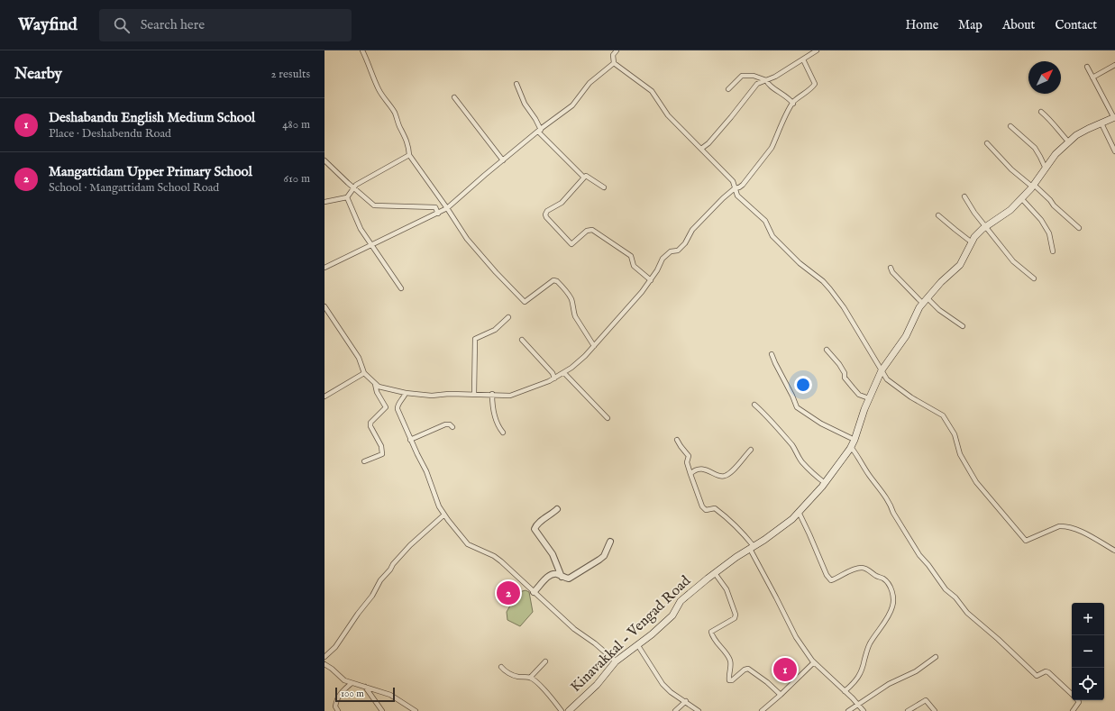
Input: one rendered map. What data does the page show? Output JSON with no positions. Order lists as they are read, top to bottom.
{
  "streets": {
    "main road": ["Kinavakkal - Vengad Road"]
  },
  "scale_bar": "100 m",
  "north": "top right",
  "page": {
    "header": "Wayfind",
    "search": "Search here",
    "nav": [
      "Home",
      "Map",
      "About",
      "Contact"
    ],
    "heading": ["Nearby", "2 results"],
    "list": [
      {
        "mark": "1",
        "name": "Deshabandu English Medium School",
        "note": "Place · Deshabendu Road",
        "value": "480 m"
      },
      {
        "mark": "2",
        "name": "Mangattidam Upper Primary School",
        "note": "School · Mangattidam School Road",
        "value": "610 m"
      }
    ],
    "pins": ["2", "1"],
    "map_buttons": ["+", "−"],
    "scale": "100 m"
  }
}
